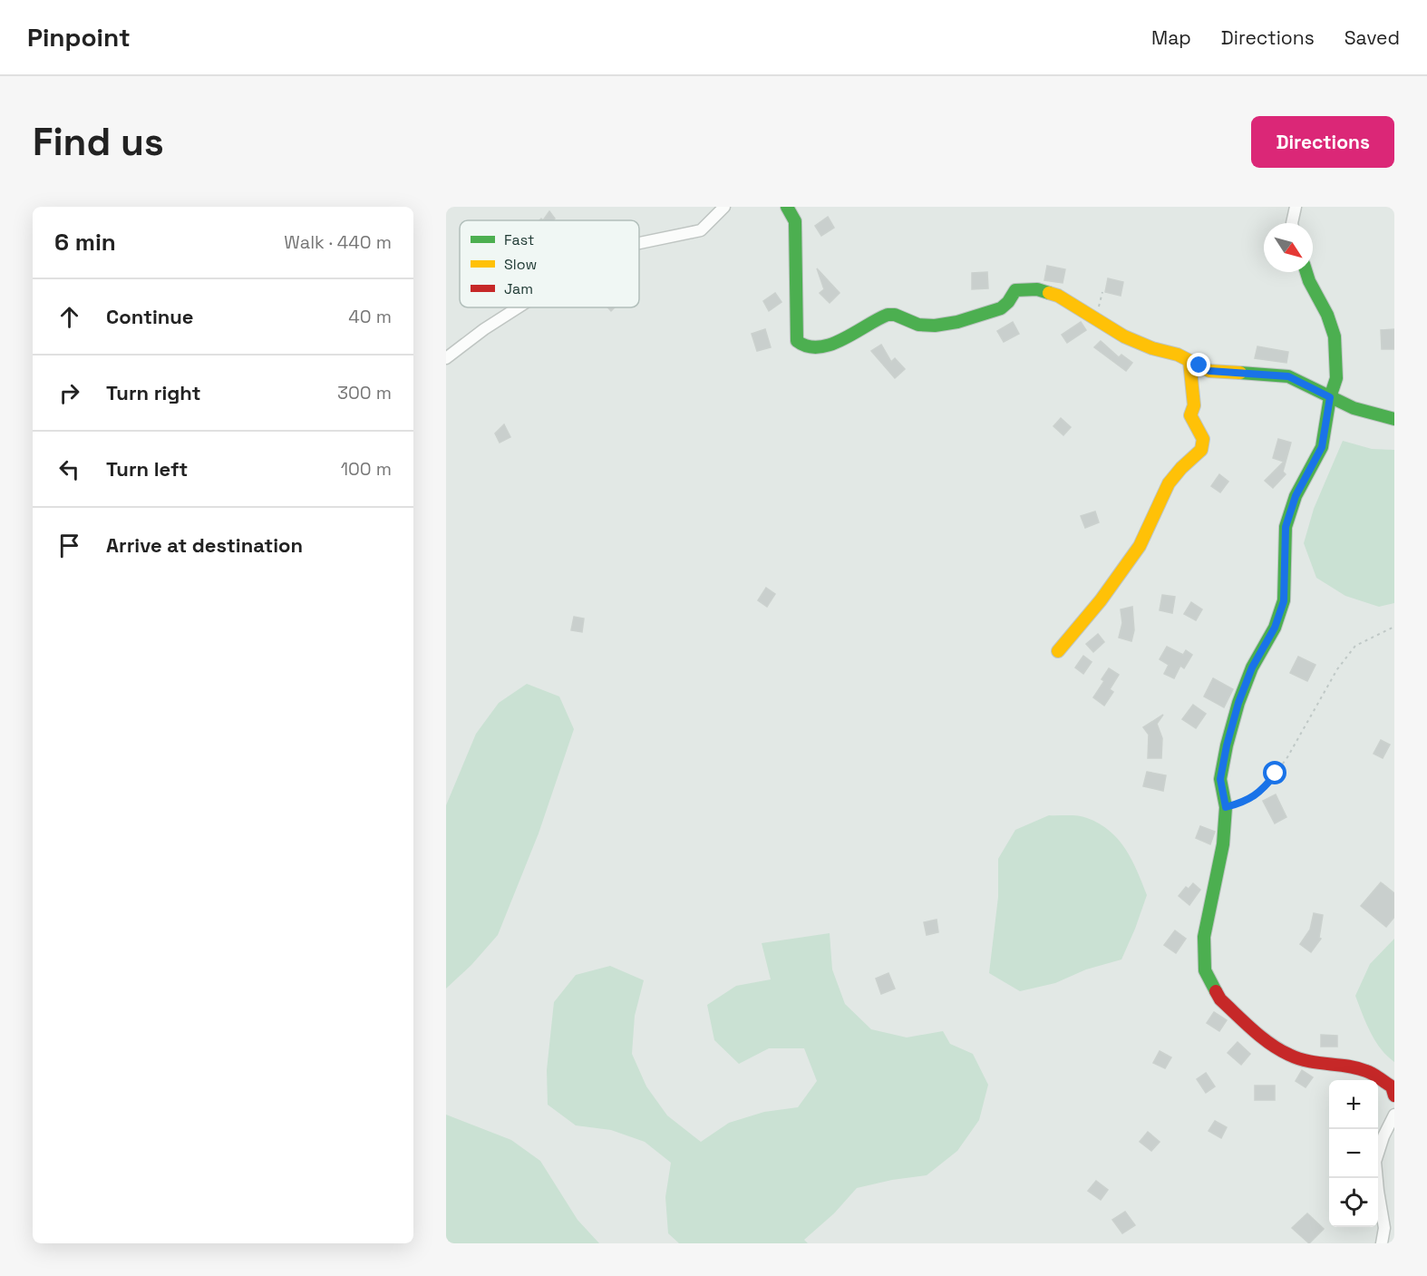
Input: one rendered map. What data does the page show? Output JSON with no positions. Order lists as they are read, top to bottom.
{
  "legend": ["Fast", "Slow", "Jam"],
  "north": "bottom right",
  "page": {
    "header": "Pinpoint",
    "nav": ["Map", "Directions", "Saved"],
    "buttons": "Directions",
    "title": "Find us",
    "heading": ["6 min", "Walk · 440 m"],
    "list": [
      ["Continue", "40 m"],
      ["Turn right", "300 m"],
      ["Turn left", "100 m"],
      "Arrive at destination"
    ],
    "map_buttons": ["+", "−"]
  }
}
